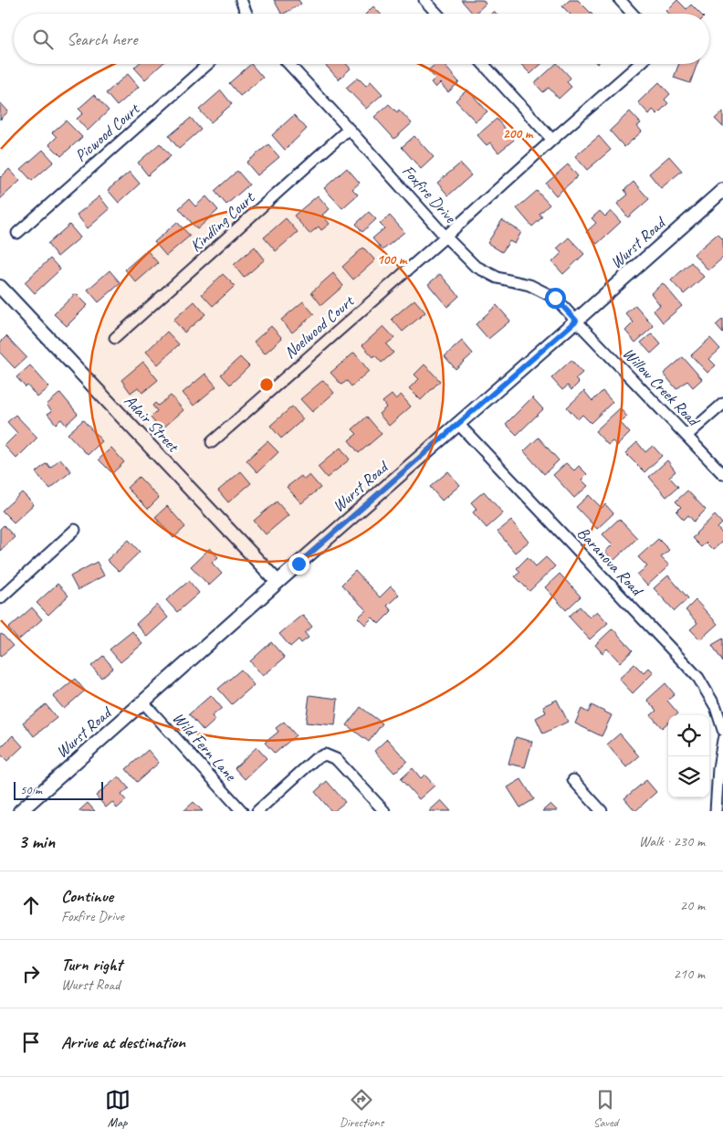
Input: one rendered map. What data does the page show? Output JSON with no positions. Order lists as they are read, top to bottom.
{
  "streets": {
    "street": [
      "Picwood Court",
      "Foxfire Drive",
      "Kindling Court",
      "Wurst Road",
      "Noelwood Court",
      "Willow Creek Road",
      "Adair Street",
      "Baranova Road",
      "Wild Fern Lane"
    ]
  },
  "crossings": [
    ["Foxfire Drive", "Kindling Court"],
    ["Foxfire Drive", "Wurst Road"],
    ["Foxfire Drive", "Noelwood Court"],
    ["Foxfire Drive", "Willow Creek Road"],
    ["Wurst Road", "Willow Creek Road"],
    ["Wurst Road", "Adair Street"],
    ["Wurst Road", "Baranova Road"],
    ["Wurst Road", "Wild Fern Lane"]
  ],
  "scale_bar": "50 m",
  "page": {
    "search": "Search here",
    "scale": "50 m",
    "heading": ["3 min", "Walk · 230 m"],
    "list": [
      ["Continue", "Foxfire Drive", "20 m"],
      ["Turn right", "Wurst Road", "210 m"],
      "Arrive at destination"
    ],
    "nav": ["Map", "Directions", "Saved"]
  },
  "rings": ["200 m", "100 m"]
}
